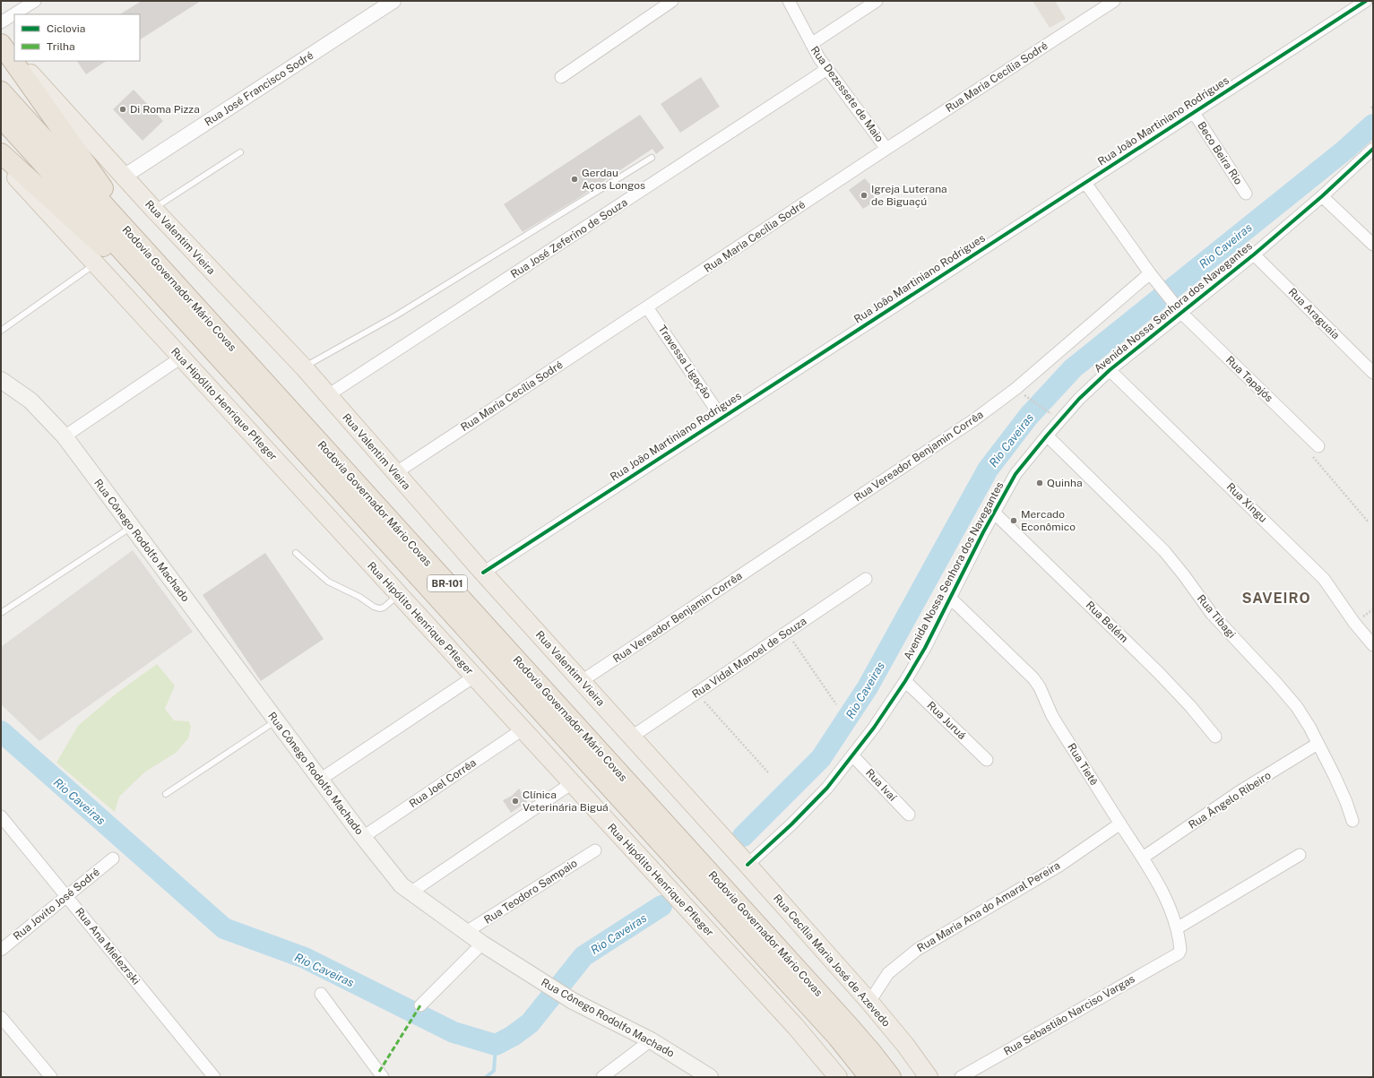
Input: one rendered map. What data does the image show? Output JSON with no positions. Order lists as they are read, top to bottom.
{
  "streets": {
    "highway": ["Rodovia Governador Mário Covas", "BR-101"],
    "main road": [
      "Rua Valentim Vieira",
      "Rua Hipólito Henrique Pfleger",
      "Rua Cônego Rodolfo Machado",
      "Rua Cecília Maria José de Azevedo"
    ],
    "street": [
      "Rua Maria Cecília Sodré",
      "Rua José Francisco Sodré",
      "Rua Dezessete de Maio",
      "Rua João Martiniano Rodrigues",
      "Beco Beira Rio",
      "Rua José Zeferino de Souza",
      "Avenida Nossa Senhora dos Navegantes",
      "Rua Araguaia",
      "Travessa Ligação",
      "Rua Tapajós",
      "Rua Vereador Benjamin Corrêa",
      "Rua Xingu",
      "Rua Tibagi",
      "Rua Belém",
      "Rua Vidal Manoel de Souza",
      "Rua Juruá",
      "Rua Tietê",
      "Rua Joel Corrêa",
      "Rua Ivaí",
      "Rua Ângelo Ribeiro",
      "Rua Teodoro Sampaio",
      "Rua Jovito José Sodré",
      "Rua Maria Ana do Amaral Pereira",
      "Rua Ana Mielezrski",
      "Rua Sebastião Narciso Vargas"
    ]
  },
  "crossings": [
    ["Rua Maria Cecília Sodré", "Rua Dezessete de Maio"],
    ["Rua Maria Cecília Sodré", "Rua Valentim Vieira"],
    ["Rua Maria Cecília Sodré", "Travessa Ligação"],
    ["Rua José Francisco Sodré", "Rua Valentim Vieira"],
    ["Rua Dezessete de Maio", "Rua José Zeferino de Souza"],
    ["Rua João Martiniano Rodrigues", "Beco Beira Rio"],
    ["Rua João Martiniano Rodrigues", "Rua Valentim Vieira"],
    ["Rua João Martiniano Rodrigues", "Travessa Ligação"],
    ["Rua Valentim Vieira", "Rua José Zeferino de Souza"],
    ["Rua Valentim Vieira", "Rua Vereador Benjamin Corrêa"],
    ["Rua Valentim Vieira", "Rua Vidal Manoel de Souza"],
    ["Rua Valentim Vieira", "Rua Cecília Maria José de Azevedo"],
    ["Avenida Nossa Senhora dos Navegantes", "Rua Araguaia"],
    ["Avenida Nossa Senhora dos Navegantes", "Rua Tapajós"],
    ["Avenida Nossa Senhora dos Navegantes", "Rua Xingu"],
    ["Avenida Nossa Senhora dos Navegantes", "Rua Tibagi"],
    ["Avenida Nossa Senhora dos Navegantes", "Rua Belém"],
    ["Avenida Nossa Senhora dos Navegantes", "Rua Juruá"],
    ["Avenida Nossa Senhora dos Navegantes", "Rua Tietê"],
    ["Avenida Nossa Senhora dos Navegantes", "Rua Ivaí"],
    ["Avenida Nossa Senhora dos Navegantes", "Rua Cecília Maria José de Azevedo"],
    ["Rua Tapajós", "Rua Vereador Benjamin Corrêa"],
    ["Rua Hipólito Henrique Pfleger", "Rua Joel Corrêa"],
    ["Rua Cônego Rodolfo Machado", "Rua Joel Corrêa"],
    ["Rua Cônego Rodolfo Machado", "Rua Teodoro Sampaio"],
    ["Rua Tibagi", "Rua Ângelo Ribeiro"],
    ["Rua Tietê", "Rua Ângelo Ribeiro"],
    ["Rua Tietê", "Rua Maria Ana do Amaral Pereira"],
    ["Rua Tietê", "Rua Sebastião Narciso Vargas"],
    ["Rua Jovito José Sodré", "Rua Ana Mielezrski"],
    ["Rua Maria Ana do Amaral Pereira", "Rua Cecília Maria José de Azevedo"]
  ],
  "districts": ["SAVEIRO"],
  "water": ["Rio Caveiras"],
  "places": [
    "Di Roma Pizza",
    "Gerdau Aços Longos",
    "Igreja Luterana de Biguaçú",
    "Quinha",
    "Mercado Econômico",
    "Clínica Veterinária Biguá"
  ],
  "legend": ["Ciclovia", "Trilha"]
}
